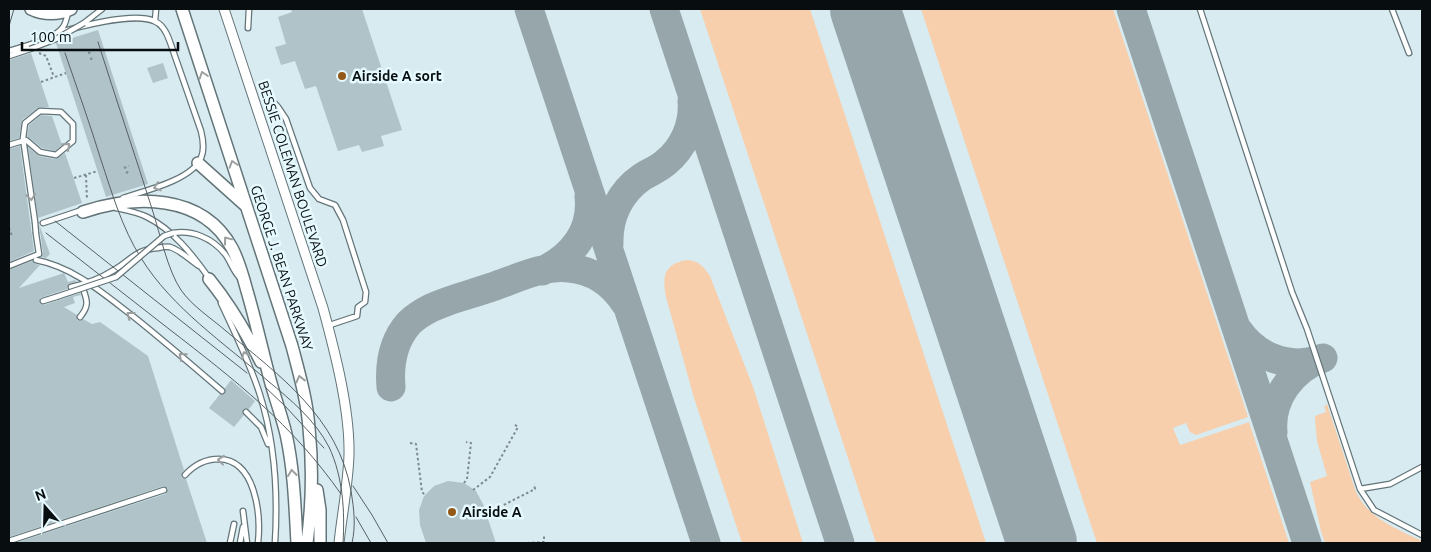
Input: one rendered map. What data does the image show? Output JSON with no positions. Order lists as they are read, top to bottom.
{
  "streets": {
    "street": ["BESSIE COLEMAN BOULEVARD", "GEORGE J. BEAN PARKWAY"]
  },
  "places": ["Airside A sort", "Airside A"],
  "scale_bar": "100 m",
  "north": "top"
}
